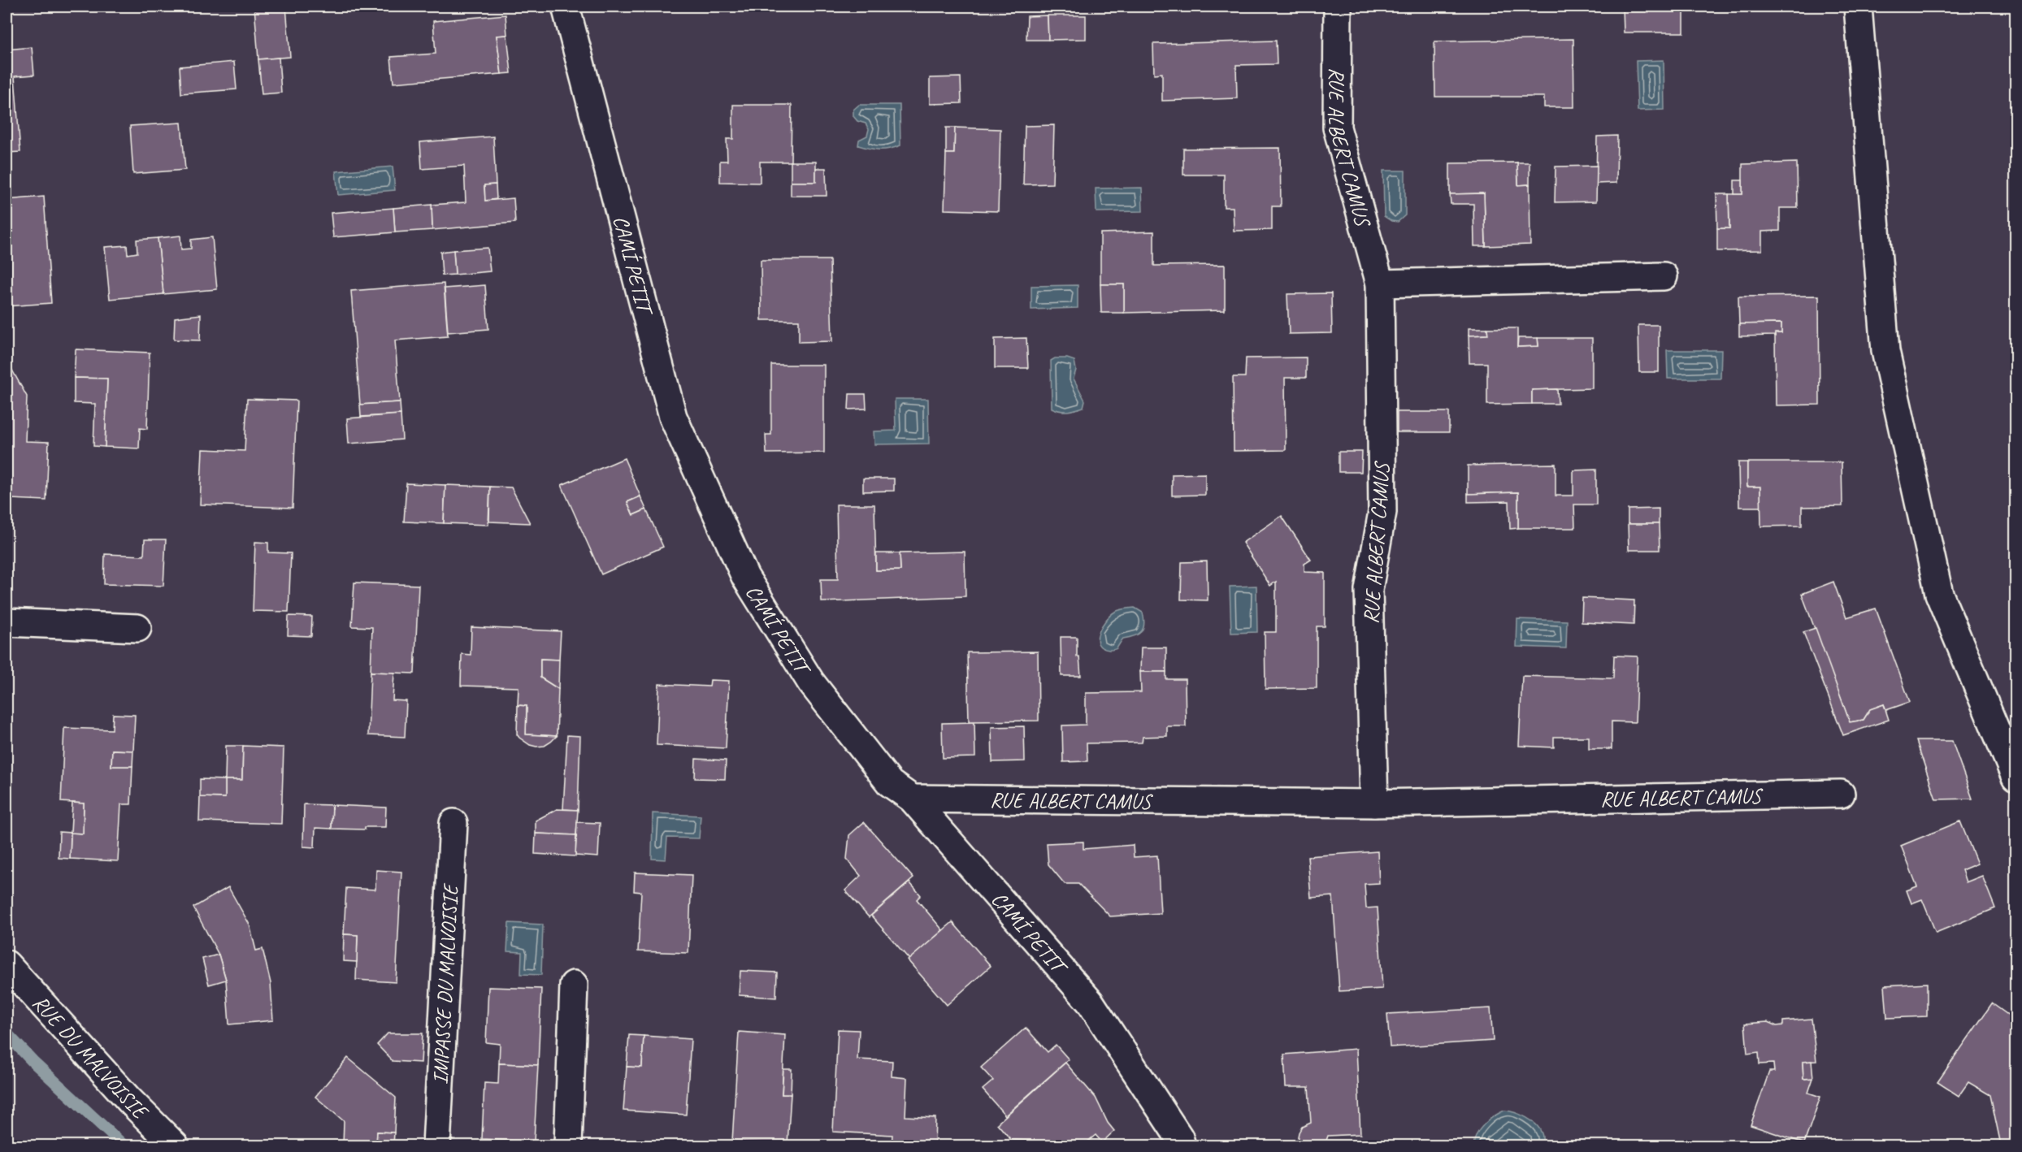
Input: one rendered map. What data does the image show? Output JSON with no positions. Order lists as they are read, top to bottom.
{
  "streets": {
    "street": [
      "RUE ALBERT CAMUS",
      "CAMÍ PETIT",
      "IMPASSE DU MALVOISIE",
      "RUE DU MALVOISIE"
    ]
  },
  "crossings": [
    ["RUE ALBERT CAMUS", "CAMÍ PETIT"]
  ]
}
